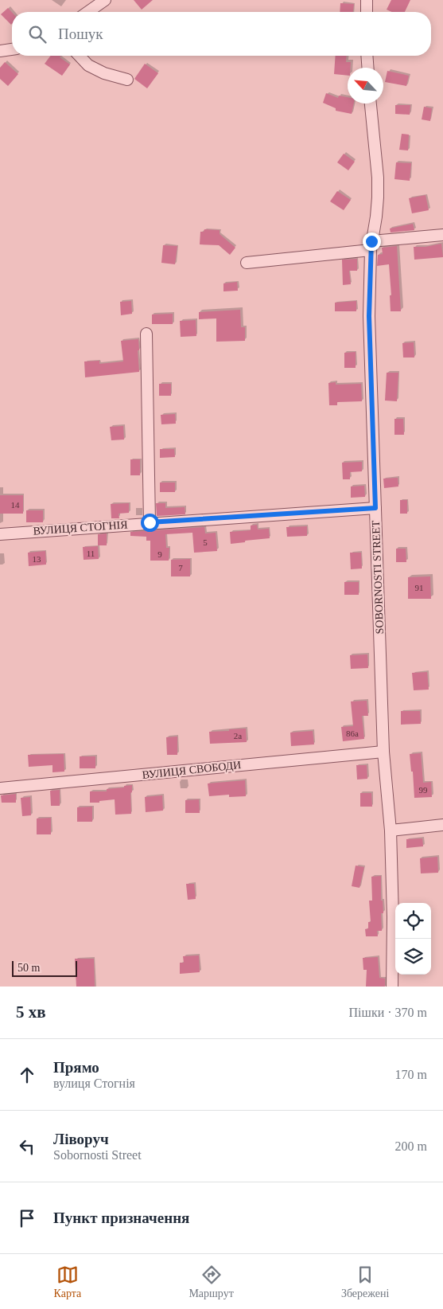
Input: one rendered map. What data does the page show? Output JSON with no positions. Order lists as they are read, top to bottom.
{
  "streets": {
    "street": ["ВУЛИЦЯ СТОГНІЯ", "SOBORNOSTI STREET", "ВУЛИЦЯ СВОБОДИ"]
  },
  "crossings": [
    ["ВУЛИЦЯ СТОГНІЯ", "SOBORNOSTI STREET"],
    ["SOBORNOSTI STREET", "ВУЛИЦЯ СВОБОДИ"]
  ],
  "house_numbers": [
    "14",
    "5",
    "11",
    "9",
    "13",
    "7",
    "91",
    "86а",
    "2а",
    "99"
  ],
  "scale_bar": "50 m",
  "north": "top left",
  "page": {
    "search": "Пошук",
    "scale": "50 m",
    "heading": ["5 хв", "Пішки · 370 m"],
    "list": [
      ["Прямо", "вулиця Стогнія", "170 m"],
      ["Ліворуч", "Sobornosti Street", "200 m"],
      "Пункт призначення"
    ],
    "nav": ["Карта", "Маршрут", "Збережені"]
  }
}
